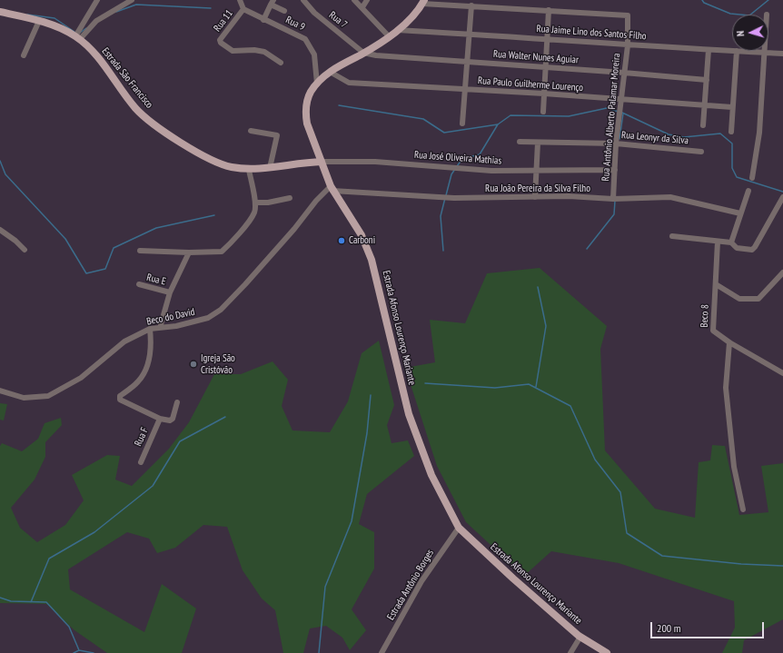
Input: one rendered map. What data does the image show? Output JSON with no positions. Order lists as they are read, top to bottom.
{
  "streets": {
    "main road": ["Estrada São Francisco", "Estrada Afonso Lourenço Mariante"],
    "street": [
      "Rua 7",
      "Rua 11",
      "Rua 9",
      "Rua Jaime Lino dos Santos Filho",
      "Rua Walter Nunes Aguiar",
      "Rua Paulo Guilherme Lourenço",
      "Rua Antônio Alberto Palamar Moreira",
      "Rua Leonyr da Silva",
      "Rua José Oliveira Mathias",
      "Rua João Pereira da Silva Filho",
      "Rua E",
      "Beco 8",
      "Beco do David",
      "Rua F",
      "Estrada Antônio Borges"
    ]
  },
  "crossings": [
    ["Rua 7", "Rua Walter Nunes Aguiar"],
    ["Rua 7", "Estrada Afonso Lourenço Mariante"],
    ["Rua 11", "Rua 9"],
    ["Rua 9", "Estrada Afonso Lourenço Mariante"],
    ["Rua Jaime Lino dos Santos Filho", "Rua Antônio Alberto Palamar Moreira"],
    ["Rua Jaime Lino dos Santos Filho", "Estrada Afonso Lourenço Mariante"],
    ["Rua Walter Nunes Aguiar", "Rua Antônio Alberto Palamar Moreira"],
    ["Rua Walter Nunes Aguiar", "Estrada Afonso Lourenço Mariante"],
    ["Estrada São Francisco", "Rua José Oliveira Mathias"],
    ["Estrada São Francisco", "Estrada Afonso Lourenço Mariante"],
    ["Rua Paulo Guilherme Lourenço", "Rua Antônio Alberto Palamar Moreira"],
    ["Rua Paulo Guilherme Lourenço", "Estrada Afonso Lourenço Mariante"],
    ["Rua Antônio Alberto Palamar Moreira", "Rua Leonyr da Silva"],
    ["Rua Antônio Alberto Palamar Moreira", "Rua José Oliveira Mathias"],
    ["Rua Antônio Alberto Palamar Moreira", "Rua João Pereira da Silva Filho"],
    ["Rua José Oliveira Mathias", "Estrada Afonso Lourenço Mariante"],
    ["Rua João Pereira da Silva Filho", "Beco do David"],
    ["Rua João Pereira da Silva Filho", "Estrada Afonso Lourenço Mariante"],
    ["Beco do David", "Estrada Afonso Lourenço Mariante"],
    ["Estrada Afonso Lourenço Mariante", "Estrada Antônio Borges"]
  ],
  "places": ["Carboni", "Igreja São Cristóvão"],
  "scale_bar": "200 m",
  "north": "left"
}
